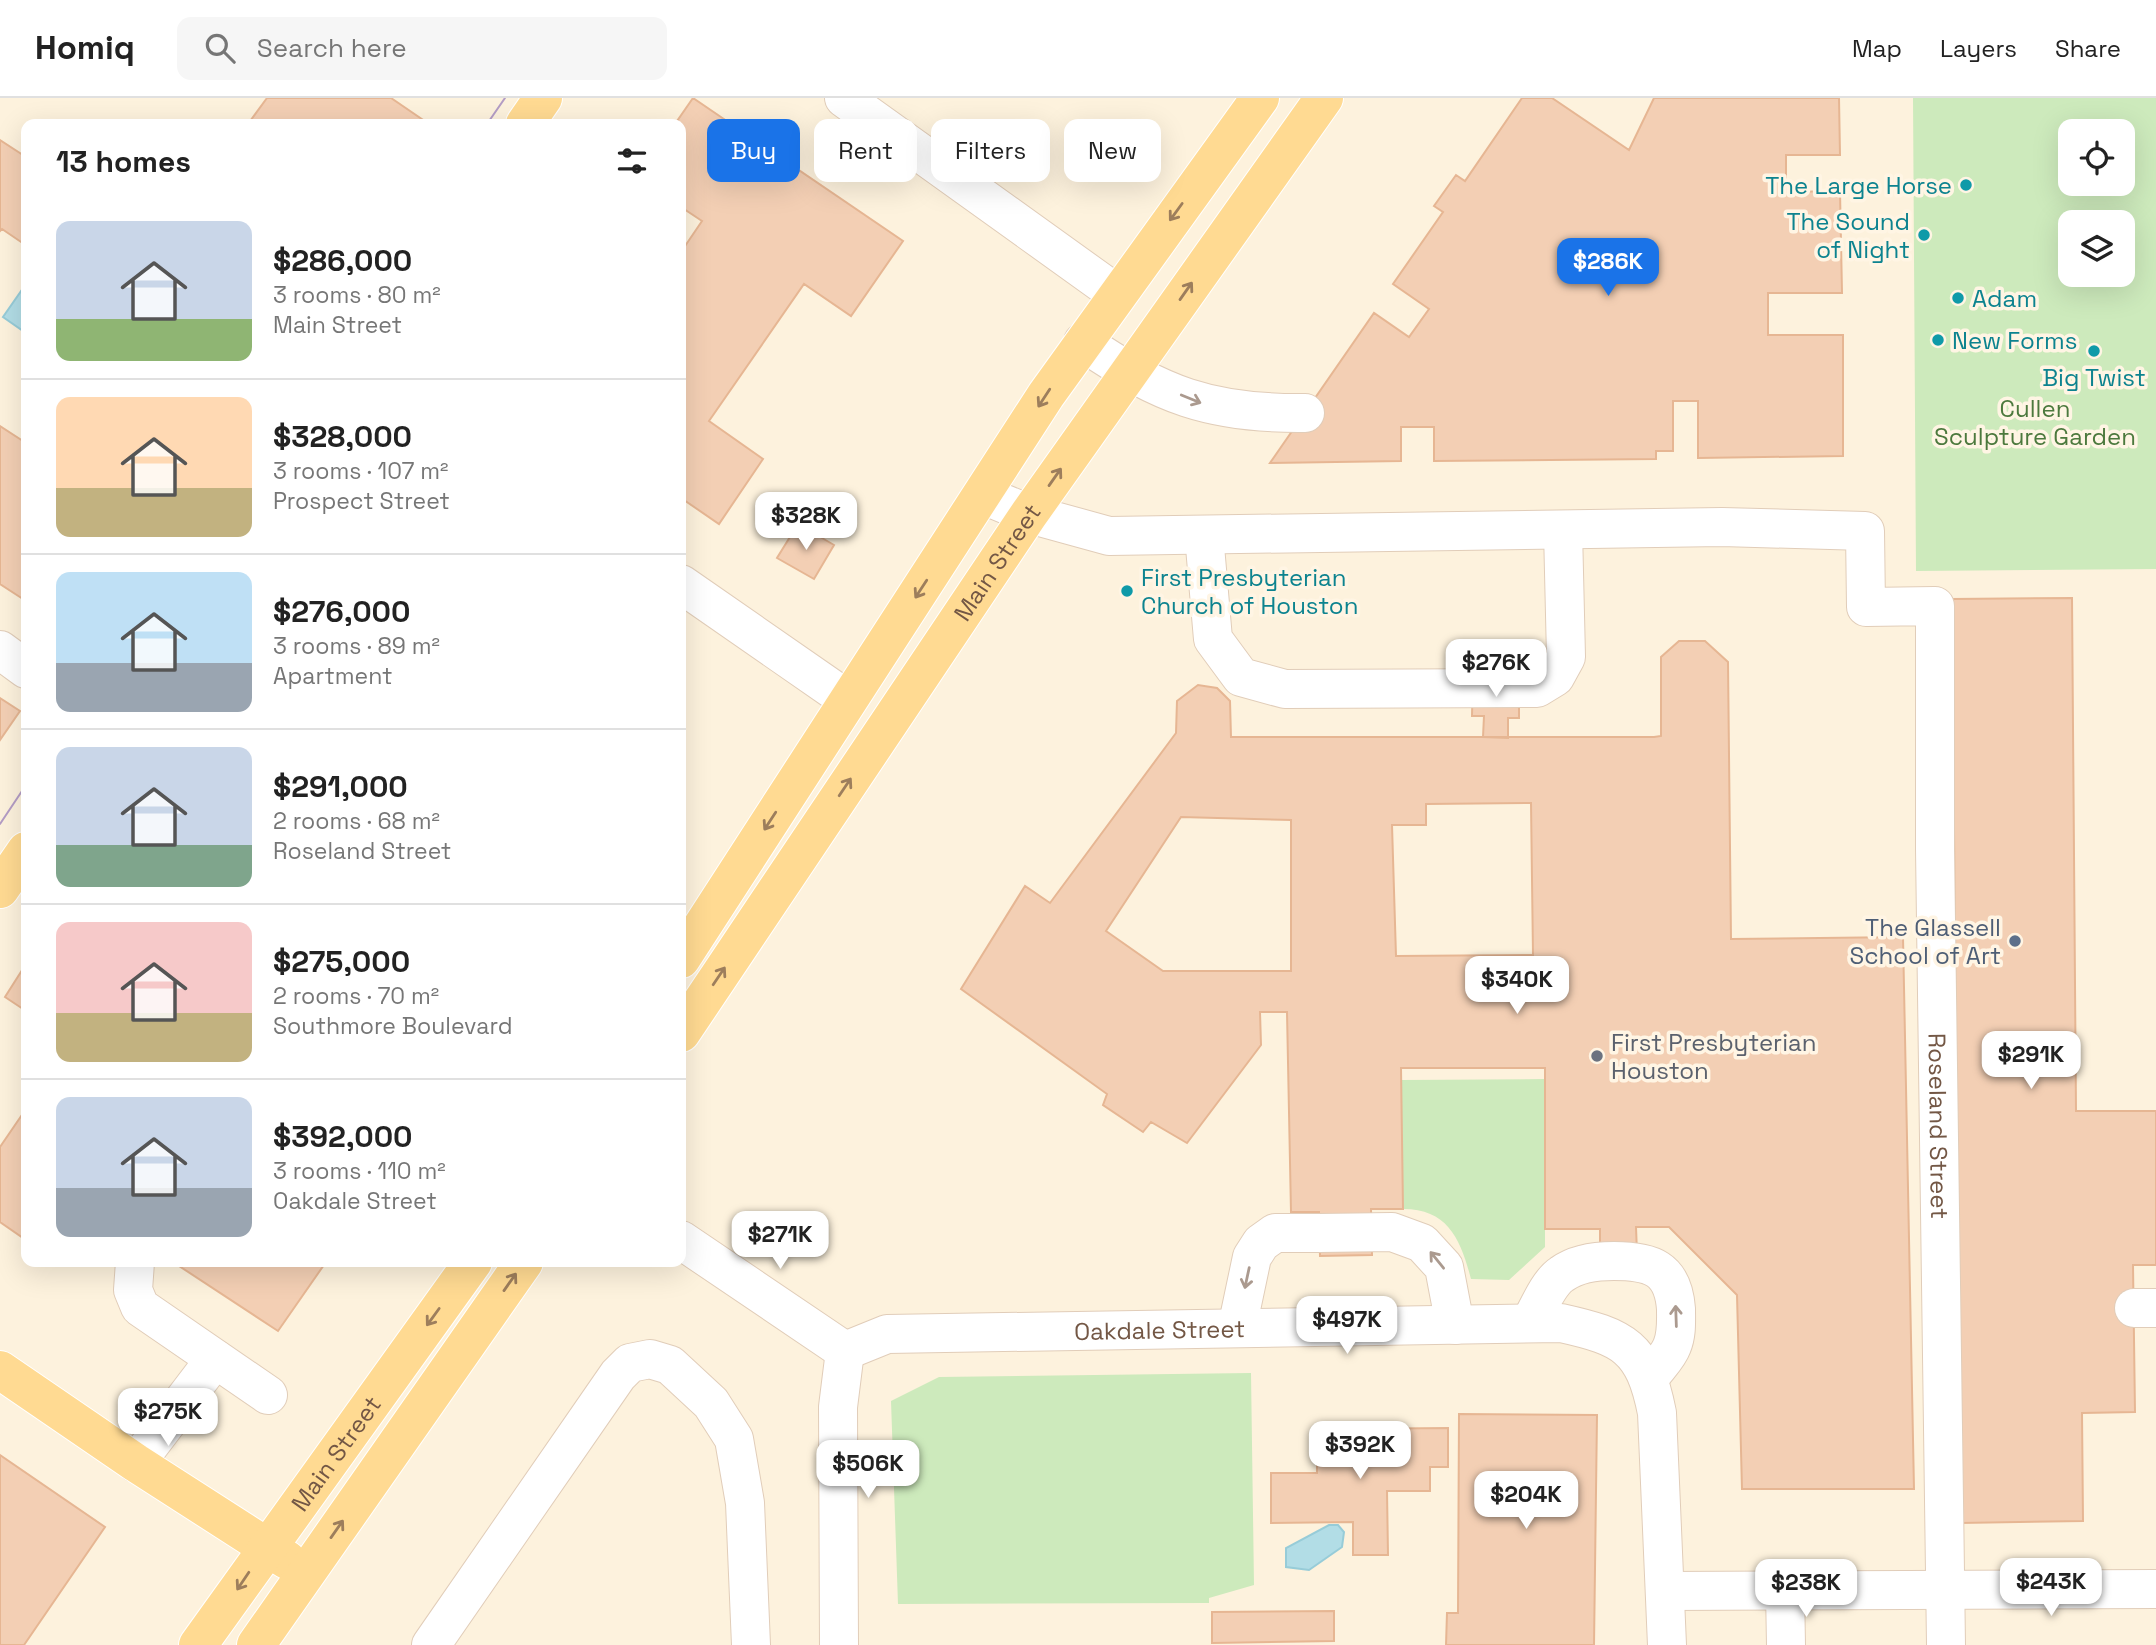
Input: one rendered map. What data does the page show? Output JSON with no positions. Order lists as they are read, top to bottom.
{
  "streets": {
    "main road": ["Main Street"],
    "street": ["Roseland Street", "Oakdale Street"]
  },
  "parks": ["Cullen Sculpture Garden"],
  "places": [
    "The Large Horse",
    "The Sound of Night",
    "Adam",
    "New Forms",
    "Big Twist",
    "First Presbyterian Church of Houston",
    "The Glassell School of Art",
    "First Presbyterian Houston"
  ],
  "page": {
    "header": "Homiq",
    "search": "Search here",
    "nav": ["Map", "Layers", "Share"],
    "chip": [
      "Buy",
      "Rent",
      "Filters",
      "New"
    ],
    "heading": "13 homes",
    "list": [
      {
        "name": "$286,000",
        "note": "3 rooms · 80 m² · Main Street"
      },
      {
        "name": "$328,000",
        "note": "3 rooms · 107 m² · Prospect Street"
      },
      {
        "name": "$276,000",
        "note": "3 rooms · 89 m² · Apartment"
      },
      {
        "name": "$291,000",
        "note": "2 rooms · 68 m² · Roseland Street"
      },
      {
        "name": "$275,000",
        "note": "2 rooms · 70 m² · Southmore Boulevard"
      },
      {
        "name": "$392,000",
        "note": "3 rooms · 110 m² · Oakdale Street"
      }
    ],
    "price": [
      "$286K",
      "$328K",
      "$276K",
      "$340K",
      "$291K",
      "$271K",
      "$497K",
      "$275K",
      "$392K",
      "$506K",
      "$204K",
      "$243K",
      "$238K"
    ]
  }
}
